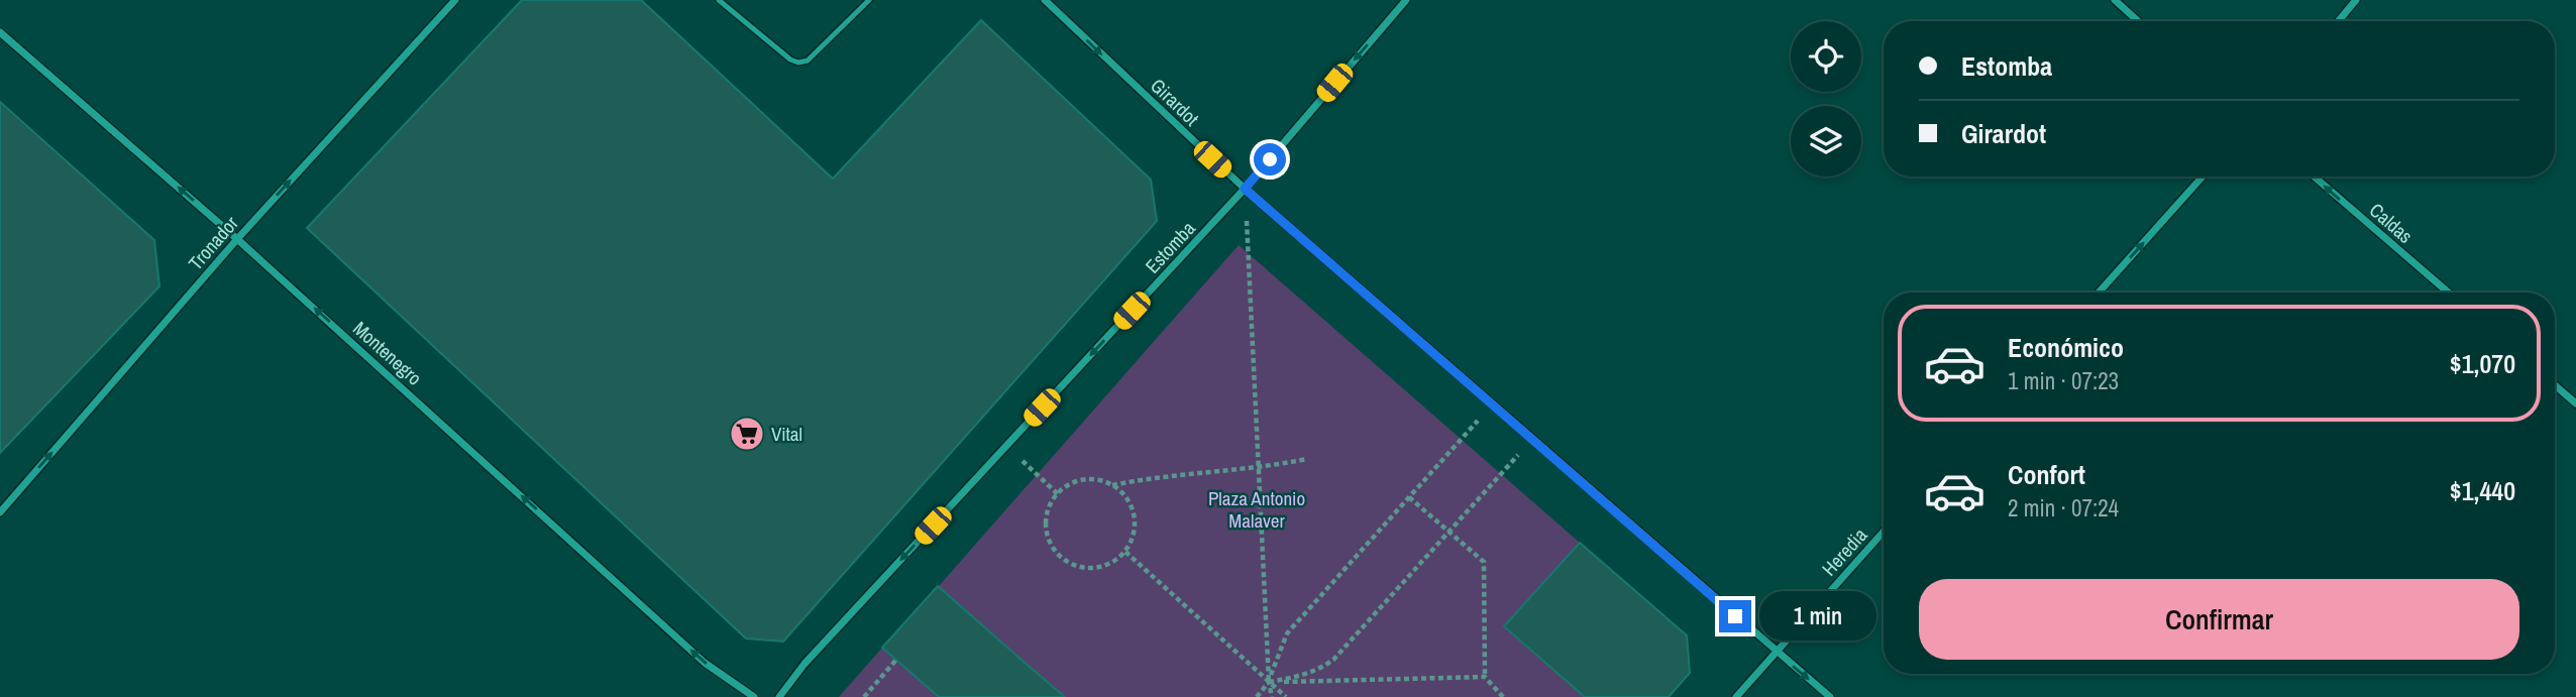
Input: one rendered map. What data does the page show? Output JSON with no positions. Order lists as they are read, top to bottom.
{
  "streets": {
    "street": [
      "Girardot",
      "Caldas",
      "Tronador",
      "Estomba",
      "Montenegro",
      "Heredia"
    ]
  },
  "crossings": [
    ["Girardot", "Estomba"],
    ["Girardot", "Heredia"],
    ["Tronador", "Montenegro"]
  ],
  "one_way": [
    "Caldas",
    "Tronador",
    "Estomba",
    "Montenegro"
  ],
  "parks": ["Plaza Antonio Malaver"],
  "places": {
    "supermarket": ["Vital"]
  },
  "page": {
    "banner": ["Estomba", "Girardot"],
    "list": [
      {
        "name": "Económico",
        "note": "1 min · 07:23",
        "value": "$1,070"
      },
      {
        "name": "Confort",
        "note": "2 min · 07:24",
        "value": "$1,440"
      }
    ],
    "buttons": "Confirmar",
    "bubble": "1 min"
  }
}
